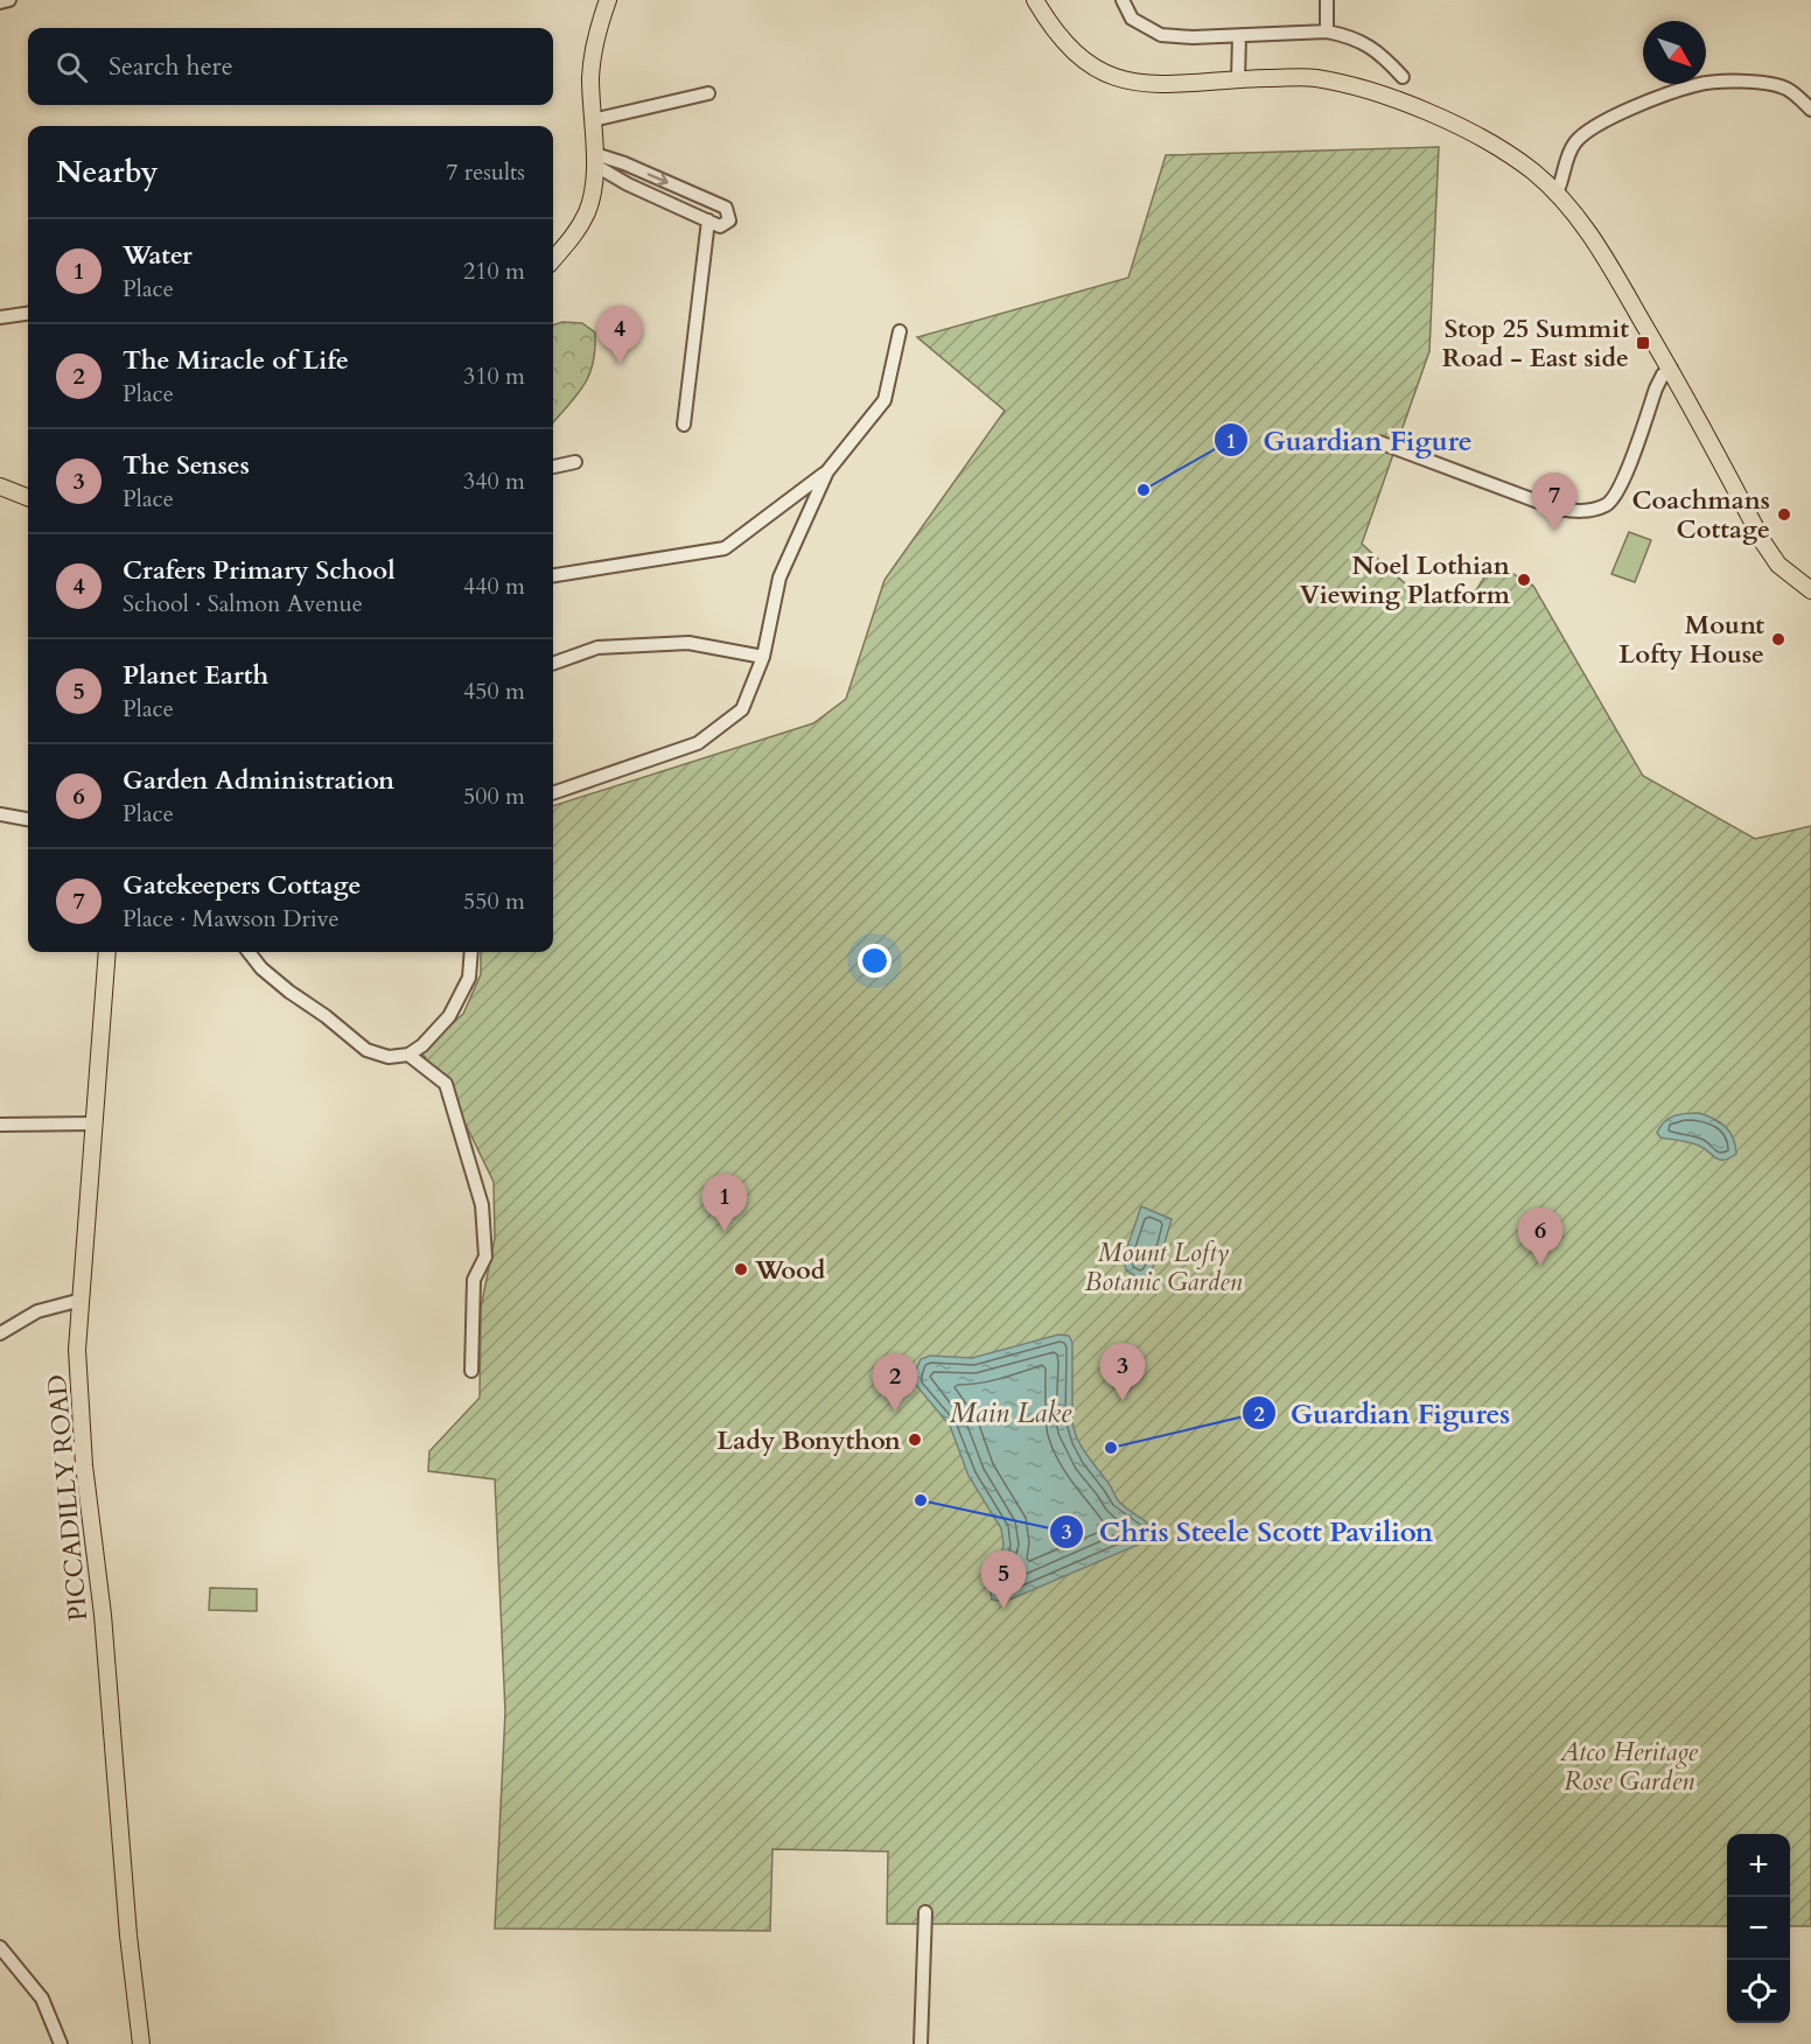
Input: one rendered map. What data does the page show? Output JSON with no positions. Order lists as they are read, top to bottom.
{
  "streets": {
    "main road": ["PICCADILLY ROAD"]
  },
  "water": ["Main Lake"],
  "parks": ["Mount Lofty Botanic Garden", "Atco Heritage Rose Garden"],
  "places": {
    "transit": ["Stop 25 Summit Road - East side"],
    "other": [
      "Guardian Figure",
      "Coachmans Cottage",
      "Noel Lothian Viewing Platform",
      "Mount Lofty House",
      "Wood",
      "Lady Bonython",
      "Guardian Figures",
      "Chris Steele Scott Pavilion"
    ]
  },
  "north": "bottom right",
  "page": {
    "search": "Search here",
    "heading": ["Nearby", "7 results"],
    "list": [
      {
        "mark": "1",
        "name": "Water",
        "note": "Place",
        "value": "210 m"
      },
      {
        "mark": "2",
        "name": "The Miracle of Life",
        "note": "Place",
        "value": "310 m"
      },
      {
        "mark": "3",
        "name": "The Senses",
        "note": "Place",
        "value": "340 m"
      },
      {
        "mark": "4",
        "name": "Crafers Primary School",
        "note": "School · Salmon Avenue",
        "value": "440 m"
      },
      {
        "mark": "5",
        "name": "Planet Earth",
        "note": "Place",
        "value": "450 m"
      },
      {
        "mark": "6",
        "name": "Garden Administration",
        "note": "Place",
        "value": "500 m"
      },
      {
        "mark": "7",
        "name": "Gatekeepers Cottage",
        "note": "Place · Mawson Drive",
        "value": "550 m"
      }
    ],
    "pins": [
      "4",
      "7",
      "1",
      "6",
      "3",
      "2",
      "5"
    ],
    "map_buttons": ["+", "−"]
  }
}
